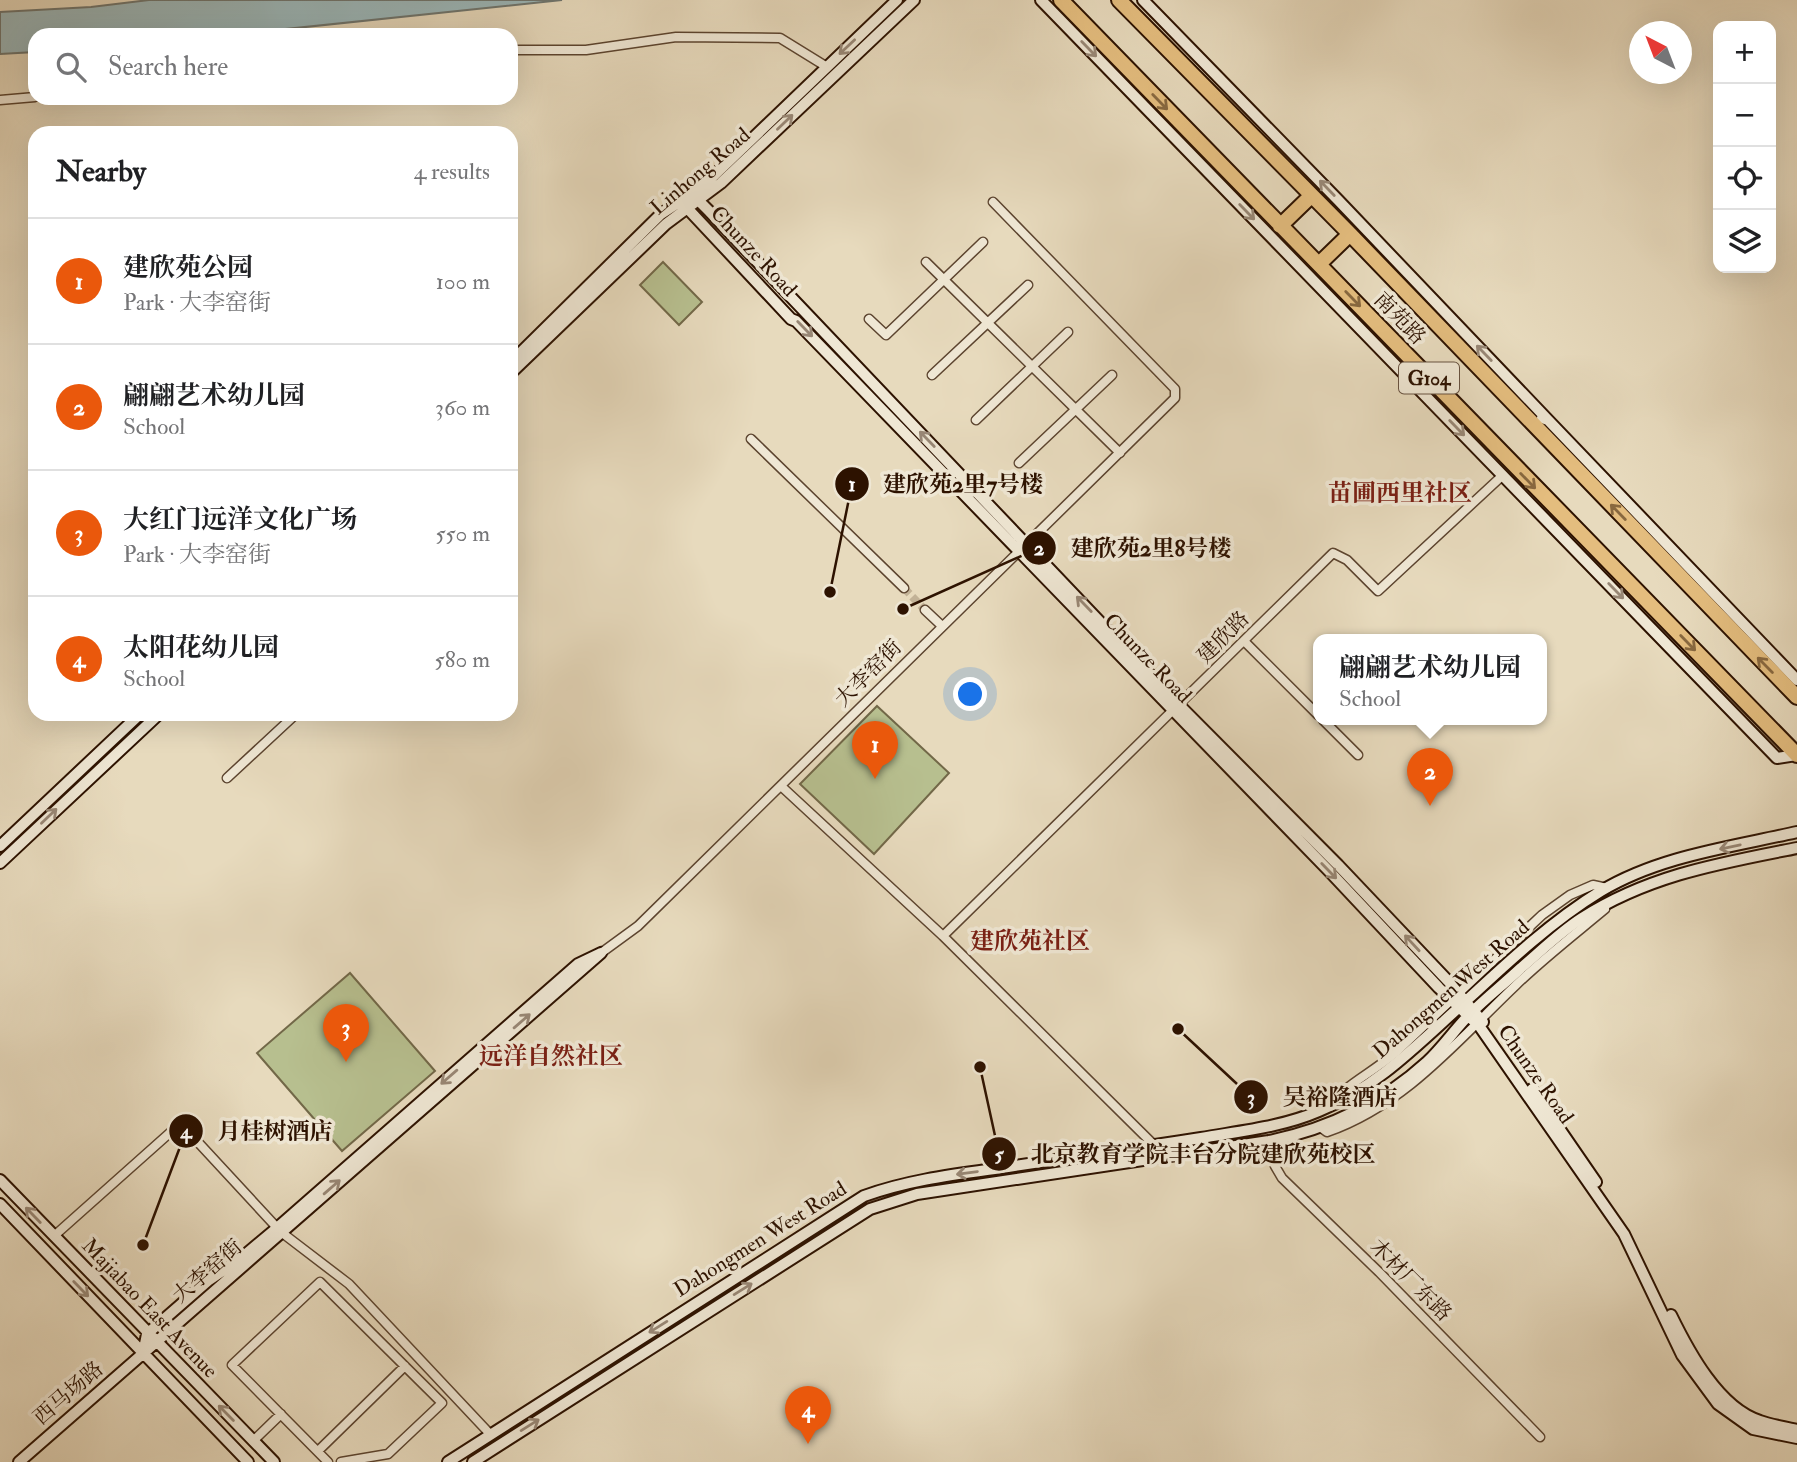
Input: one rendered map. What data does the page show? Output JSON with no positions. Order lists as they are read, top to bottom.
{
  "streets": {
    "highway": ["南苑路", "G104"],
    "street": [
      "Linhong Road",
      "Chunze Road",
      "建欣路",
      "大李窑街",
      "Dahongmen West Road",
      "木材厂东路",
      "Majiabao East Avenue",
      "西马场路"
    ]
  },
  "crossings": [
    ["Linhong Road", "Chunze Road"],
    ["Chunze Road", "建欣路"],
    ["Chunze Road", "大李窑街"],
    ["Chunze Road", "Dahongmen West Road"],
    ["大李窑街", "Majiabao East Avenue"],
    ["大李窑街", "西马场路"],
    ["Dahongmen West Road", "木材厂东路"]
  ],
  "districts": ["苗圃西里社区", "建欣苑社区", "远洋自然社区"],
  "places": [
    "建欣苑2里7号楼",
    "建欣苑2里8号楼",
    "吴裕隆酒店",
    "北京教育学院丰台分院建欣苑校区",
    "月桂树酒店"
  ],
  "north": "top left",
  "page": {
    "map_buttons": ["+", "−"],
    "search": "Search here",
    "heading": ["Nearby", "4 results"],
    "list": [
      {
        "mark": "1",
        "name": "建欣苑公园",
        "note": "Park · 大李窑街",
        "value": "100 m"
      },
      {
        "mark": "2",
        "name": "翩翩艺术幼儿园",
        "note": "School",
        "value": "360 m"
      },
      {
        "mark": "3",
        "name": "大红门远洋文化广场",
        "note": "Park · 大李窑街",
        "value": "550 m"
      },
      {
        "mark": "4",
        "name": "太阳花幼儿园",
        "note": "School",
        "value": "580 m"
      }
    ],
    "popup": ["翩翩艺术幼儿园", "School"],
    "pins": [
      "1",
      "2",
      "3",
      "4"
    ]
  }
}
